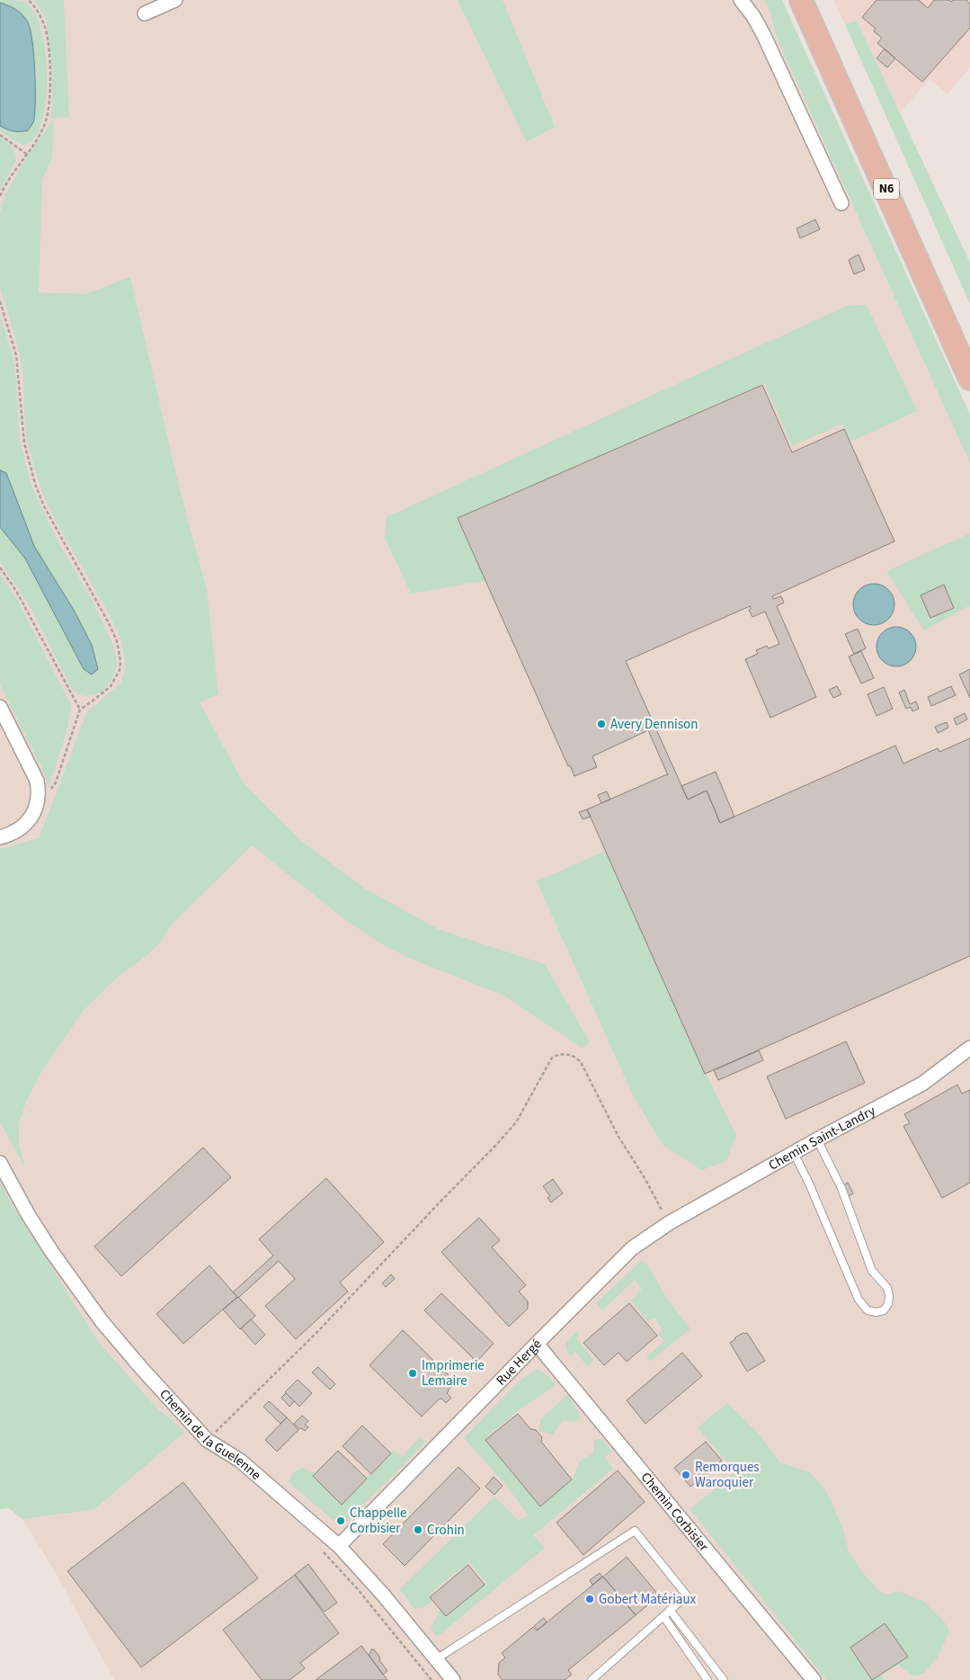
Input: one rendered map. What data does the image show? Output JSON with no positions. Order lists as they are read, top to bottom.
{
  "streets": {
    "main road": ["N6"],
    "street": [
      "Chemin Saint-Landry",
      "Rue Hergé",
      "Chemin de la Guelenne",
      "Chemin Corbisier"
    ]
  },
  "crossings": [
    ["Chemin Saint-Landry", "Rue Hergé"],
    ["Rue Hergé", "Chemin de la Guelenne"],
    ["Rue Hergé", "Chemin Corbisier"]
  ],
  "places": [
    "Avery Dennison",
    "Imprimerie Lemaire",
    "Remorques Waroquier",
    "Chappelle Corbisier",
    "Crohin",
    "Gobert Matériaux"
  ]
}
